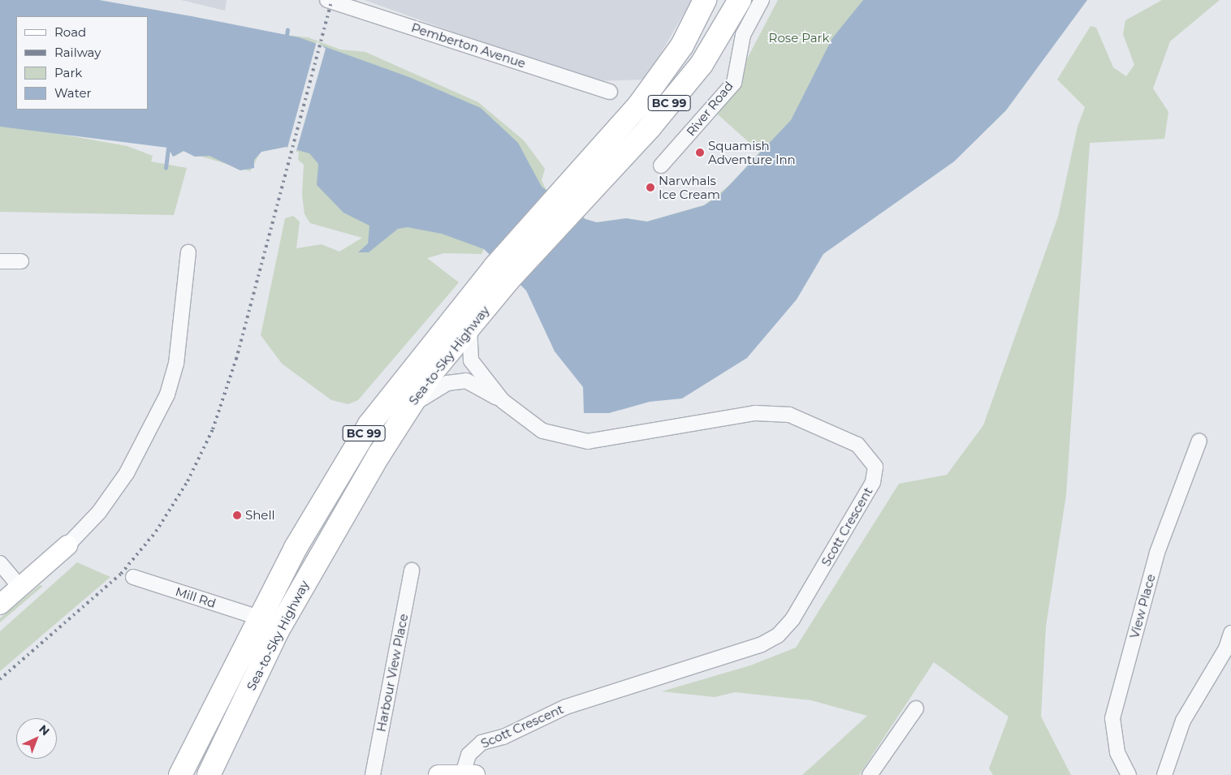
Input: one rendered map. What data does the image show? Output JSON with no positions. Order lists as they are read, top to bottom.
{
  "streets": {
    "highway": ["BC 99", "Sea-to-Sky Highway"],
    "street": [
      "Pemberton Avenue",
      "River Road",
      "Scott Crescent",
      "Mill Rd",
      "View Place",
      "Harbour View Place"
    ]
  },
  "crossings": [
    ["Sea-to-Sky Highway", "Scott Crescent"],
    ["Sea-to-Sky Highway", "Mill Rd"]
  ],
  "parks": ["Rose Park"],
  "places": ["Squamish Adventure Inn", "Narwhals Ice Cream", "Shell"],
  "legend": [
    "Road",
    "Railway",
    "Park",
    "Water"
  ],
  "north": "top right"
}
